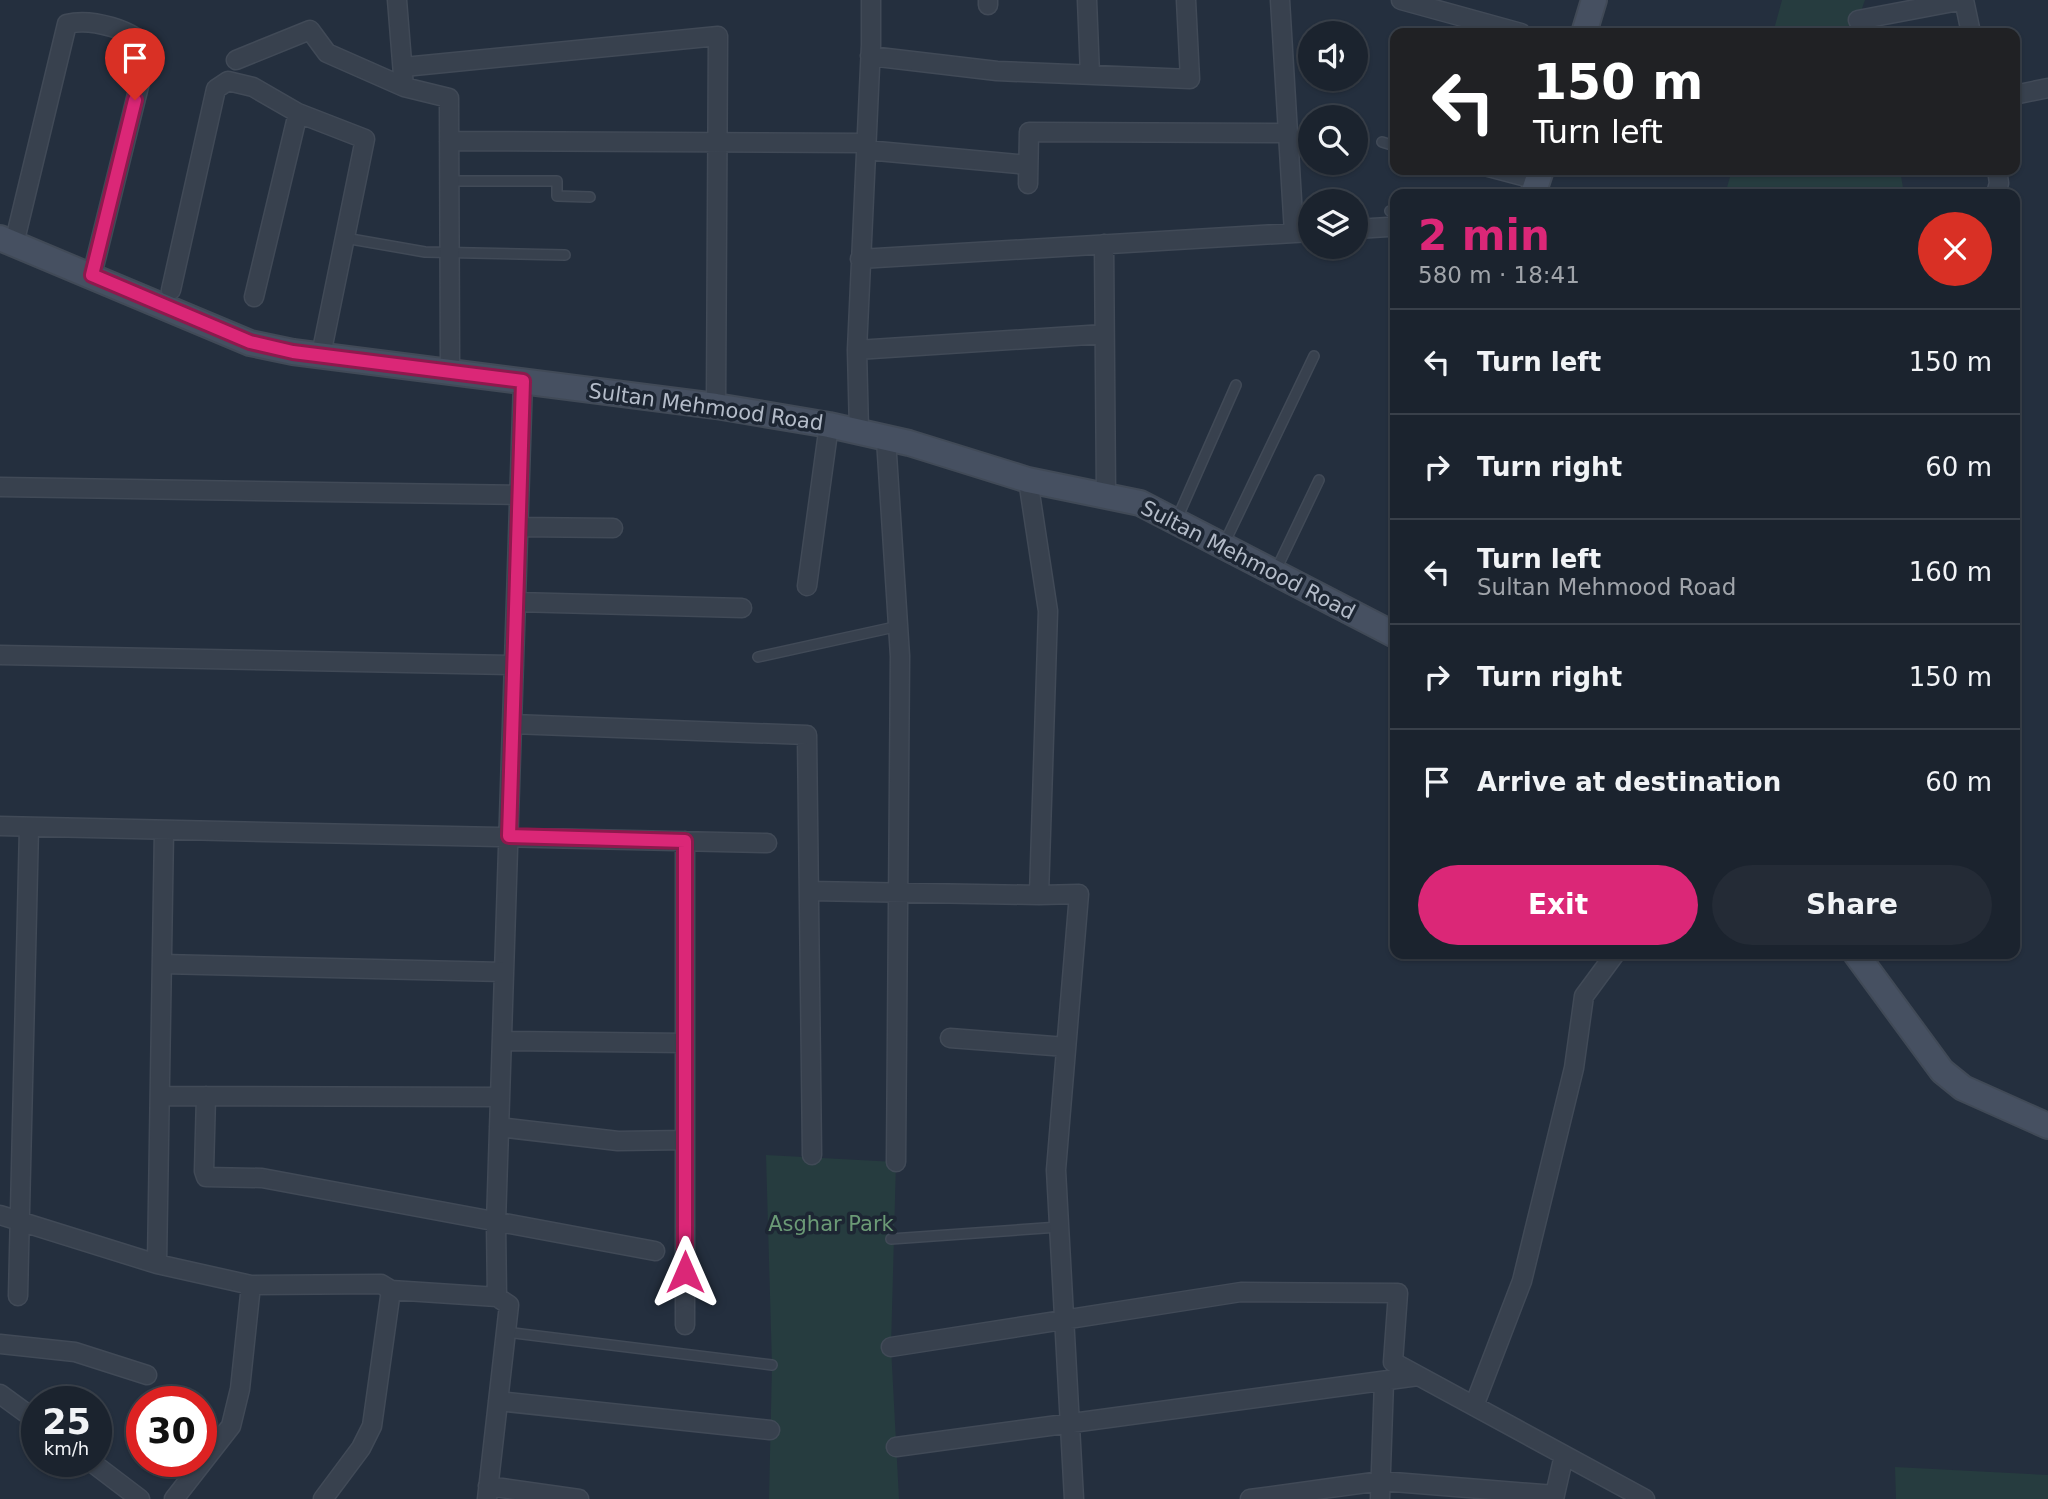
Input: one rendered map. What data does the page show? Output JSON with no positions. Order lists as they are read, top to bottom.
{
  "streets": {
    "street": ["Sultan Mehmood Road"]
  },
  "parks": ["Asghar Park"],
  "page": {
    "turn": ["150 m", "Turn left"],
    "heading": ["2 min", "580 m · 18:41"],
    "list": [
      {
        "name": "Turn left",
        "value": "150 m"
      },
      {
        "name": "Turn right",
        "value": "60 m"
      },
      {
        "name": "Turn left",
        "note": "Sultan Mehmood Road",
        "value": "160 m"
      },
      {
        "name": "Turn right",
        "value": "150 m"
      },
      {
        "name": "Arrive at destination",
        "value": "60 m"
      }
    ],
    "buttons": ["Exit", "Share"],
    "speed": "25 km/h",
    "limit": "30"
  }
}
